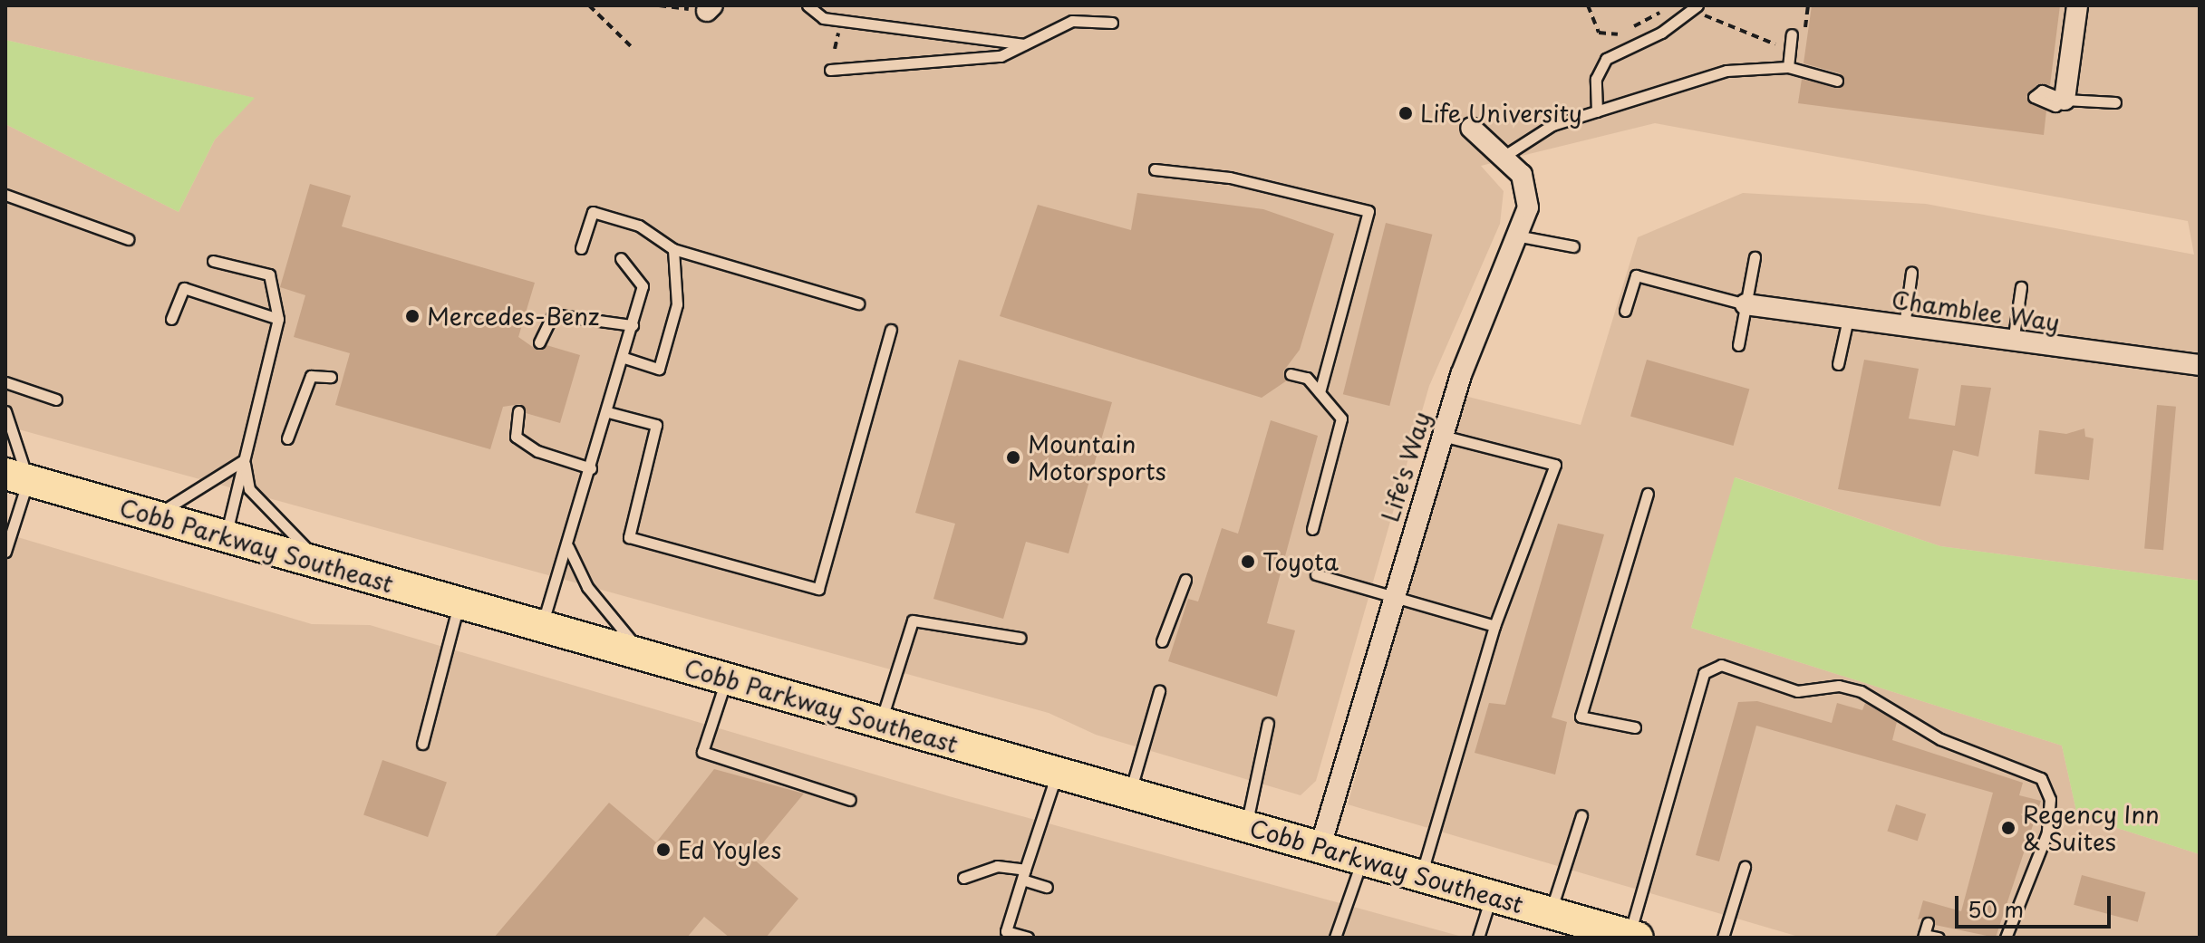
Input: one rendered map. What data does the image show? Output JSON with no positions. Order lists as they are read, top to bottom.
{
  "streets": {
    "main road": ["Cobb Parkway Southeast"],
    "street": ["Chamblee Way", "Life's Way"]
  },
  "crossings": [
    ["Life's Way", "Cobb Parkway Southeast"]
  ],
  "places": [
    "Life University",
    "Mercedes-Benz",
    "Mountain Motorsports",
    "Toyota",
    "Regency Inn & Suites",
    "Ed Yoyles"
  ],
  "scale_bar": "50 m"
}
